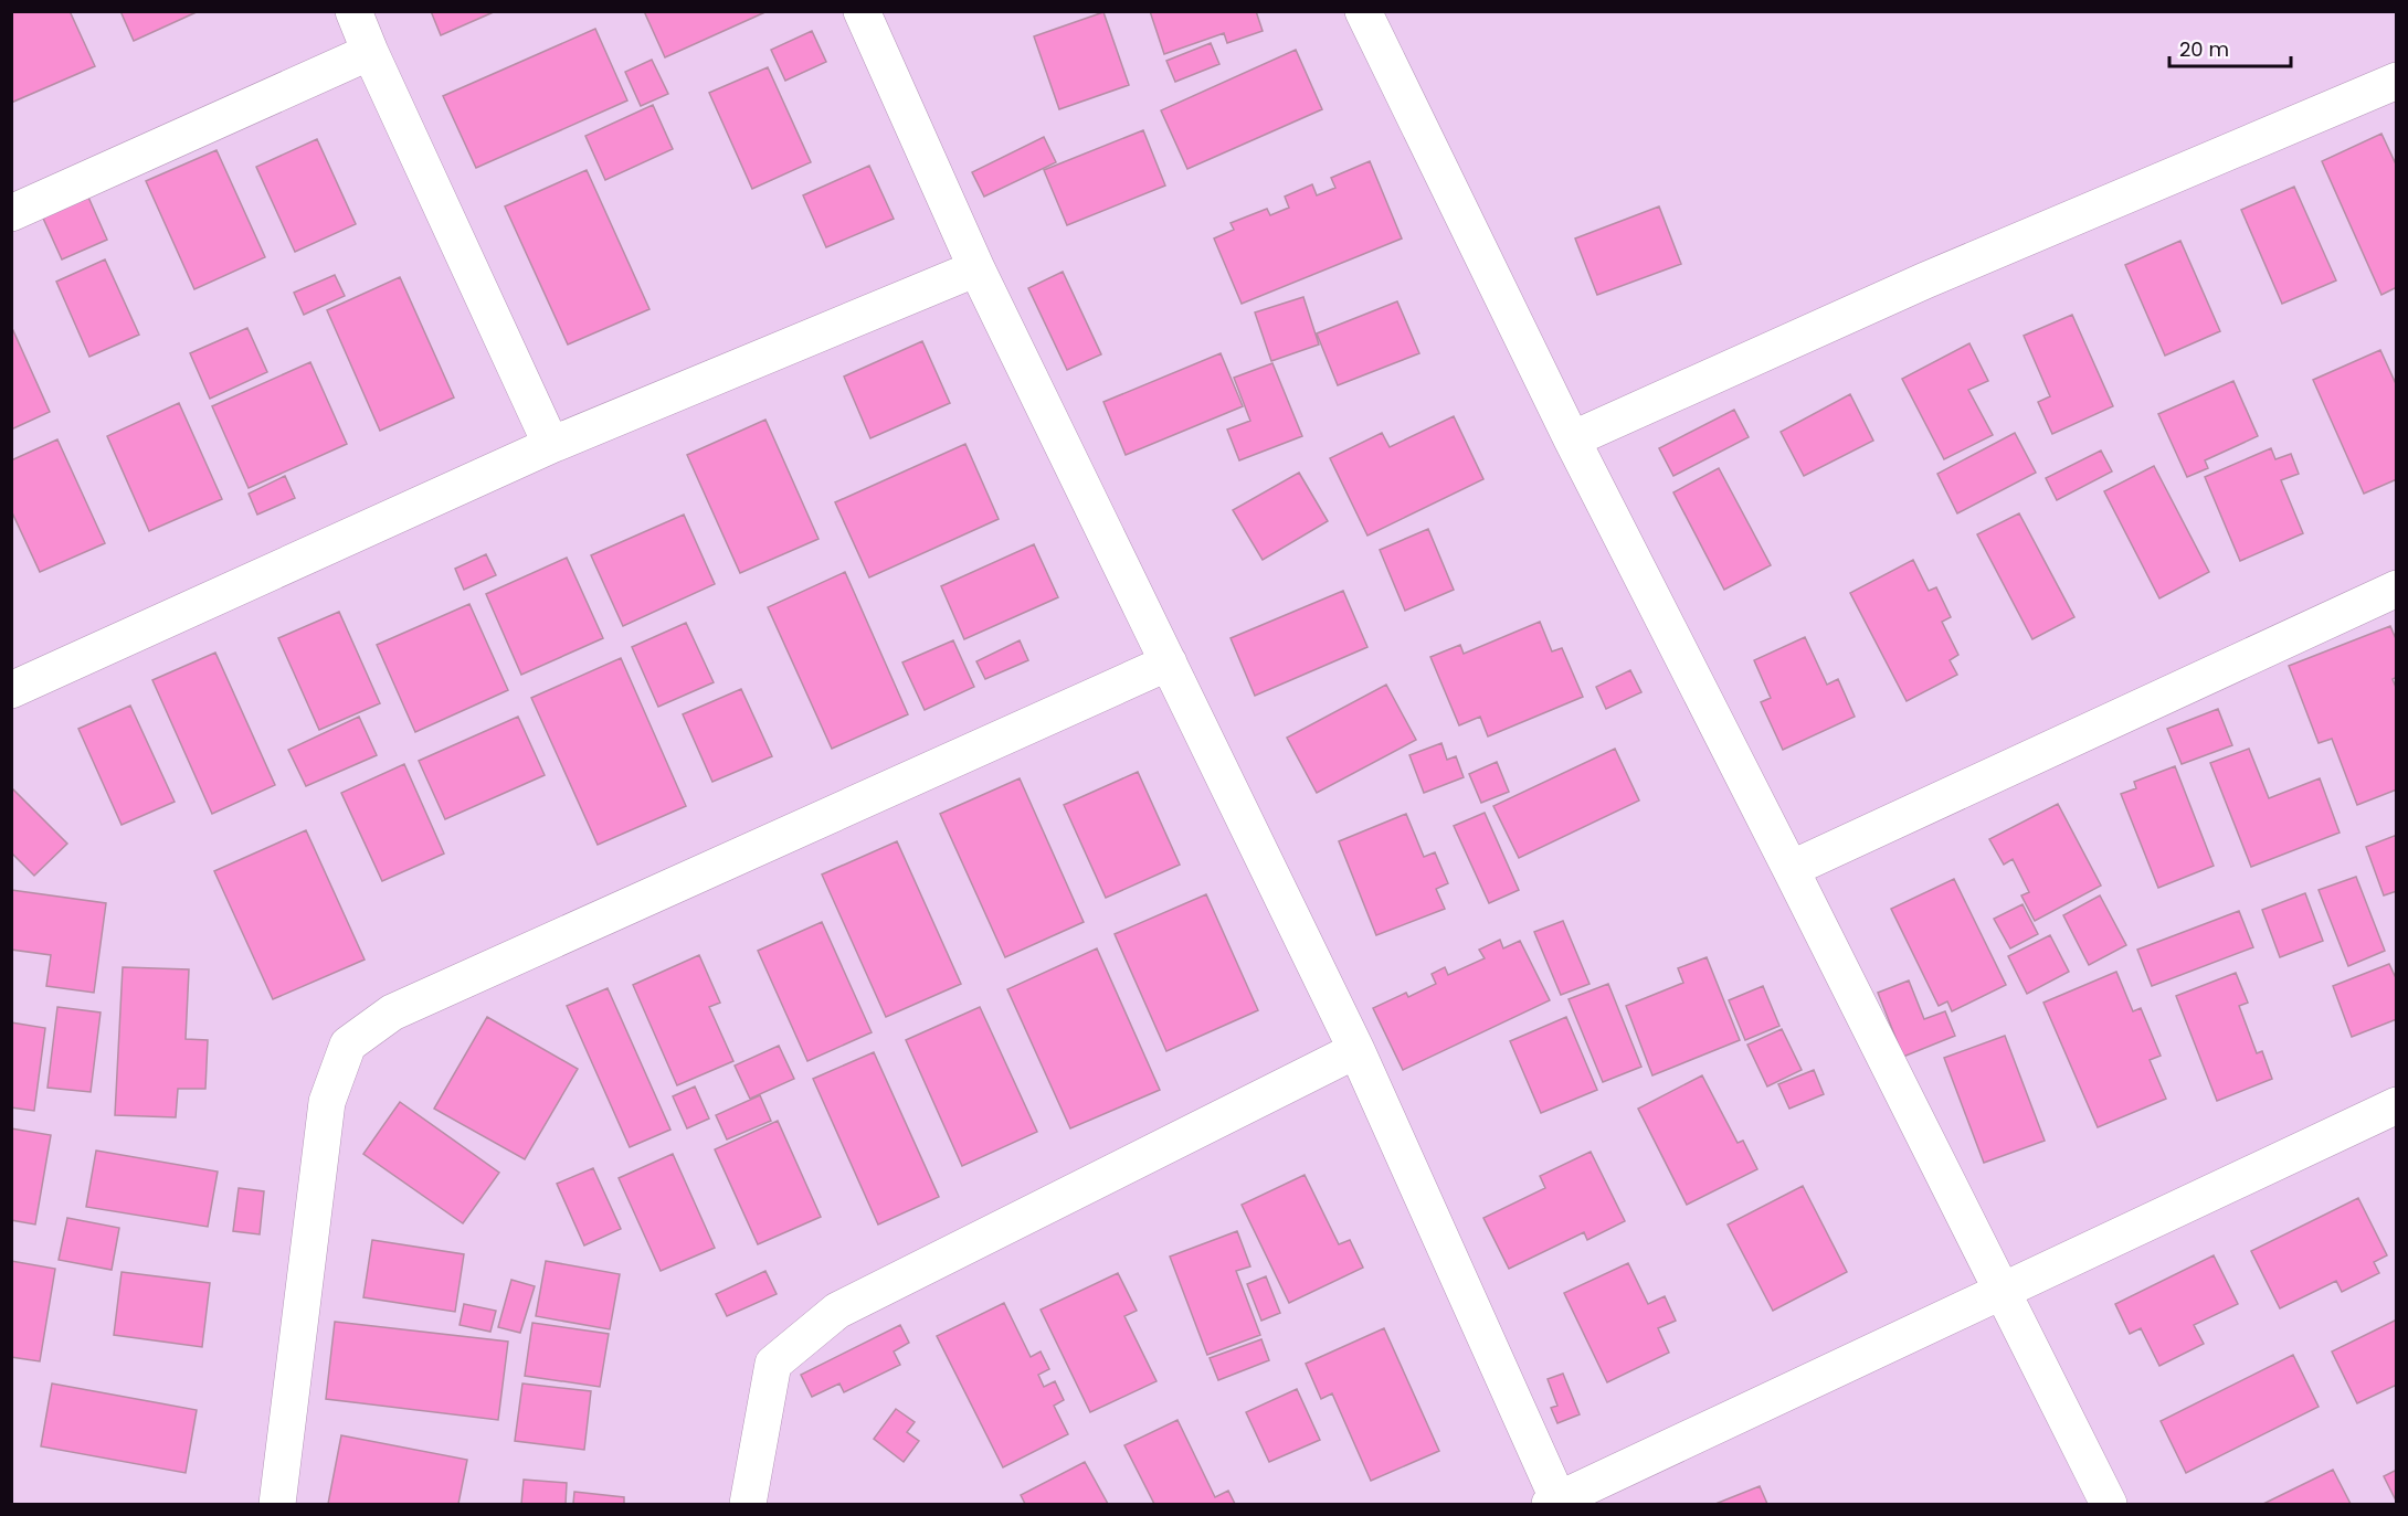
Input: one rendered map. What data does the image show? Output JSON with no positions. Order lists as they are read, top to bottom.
{
  "scale_bar": "20 m"
}
